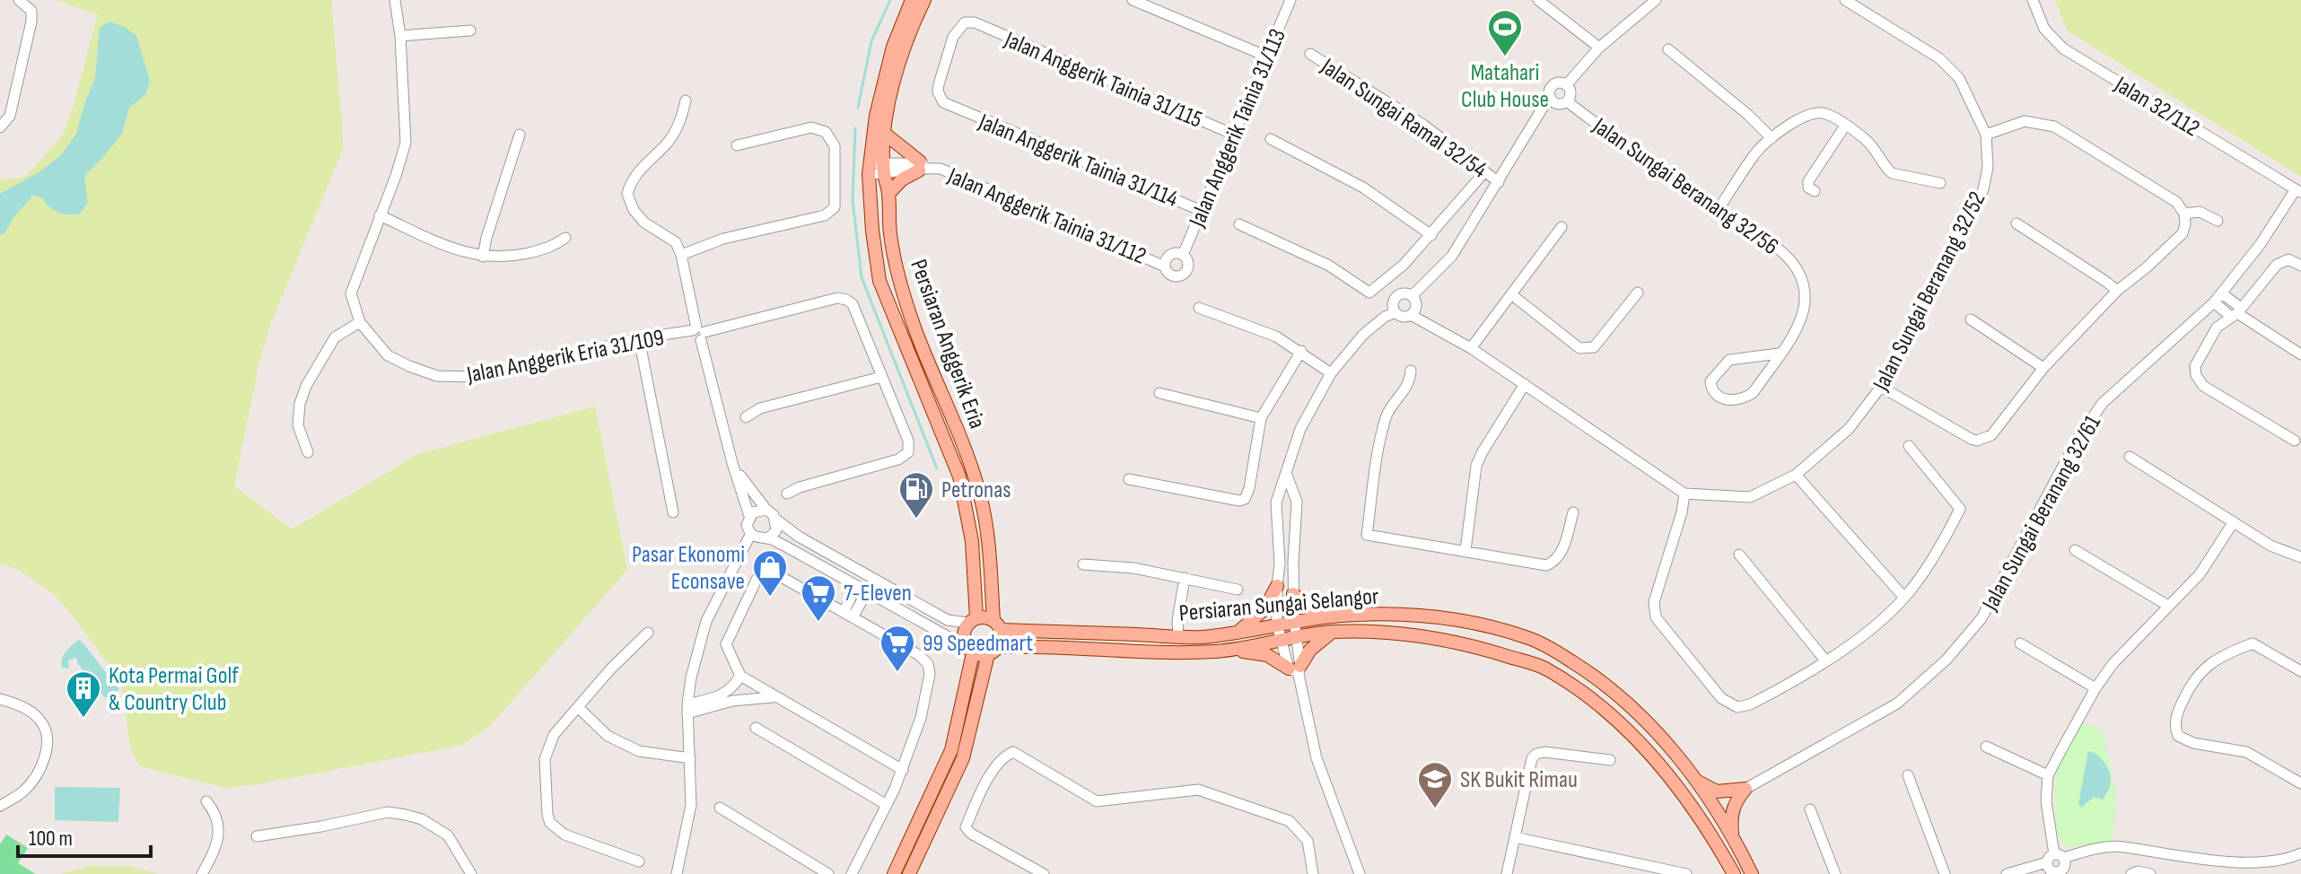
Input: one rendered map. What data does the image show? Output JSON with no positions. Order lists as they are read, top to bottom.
{
  "streets": {
    "main road": ["Persiaran Anggerik Eria", "Persiaran Sungai Selangor"],
    "street": [
      "Jalan Anggerik Tainia 31/115",
      "Jalan 32/112",
      "Jalan Sungai Ramal 32/54",
      "Jalan Anggerik Tainia 31/113",
      "Jalan Anggerik Tainia 31/114",
      "Jalan Sungai Beranang 32/56",
      "Jalan Anggerik Tainia 31/112",
      "Jalan Sungai Beranang 32/52",
      "Jalan Anggerik Eria 31/109",
      "Jalan Sungai Beranang 32/61"
    ]
  },
  "crossings": [
    ["Jalan Anggerik Tainia 31/115", "Jalan Anggerik Tainia 31/113"],
    ["Jalan Anggerik Tainia 31/115", "Jalan Anggerik Tainia 31/114"],
    ["Jalan 32/112", "Jalan Sungai Beranang 32/61"],
    ["Jalan Anggerik Tainia 31/113", "Jalan Anggerik Tainia 31/114"],
    ["Jalan Anggerik Tainia 31/113", "Jalan Anggerik Tainia 31/112"],
    ["Jalan Anggerik Tainia 31/112", "Persiaran Anggerik Eria"],
    ["Persiaran Anggerik Eria", "Persiaran Sungai Selangor"]
  ],
  "places": {
    "sports": ["Matahari Club House"],
    "fuel station": ["Petronas"],
    "shop": ["Pasar Ekonomi Econsave"],
    "supermarket": ["7-Eleven", "99 Speedmart"],
    "building": ["Kota Permai Golf & Country Club"],
    "school or university": ["SK Bukit Rimau"]
  },
  "scale_bar": "100 m"
}
